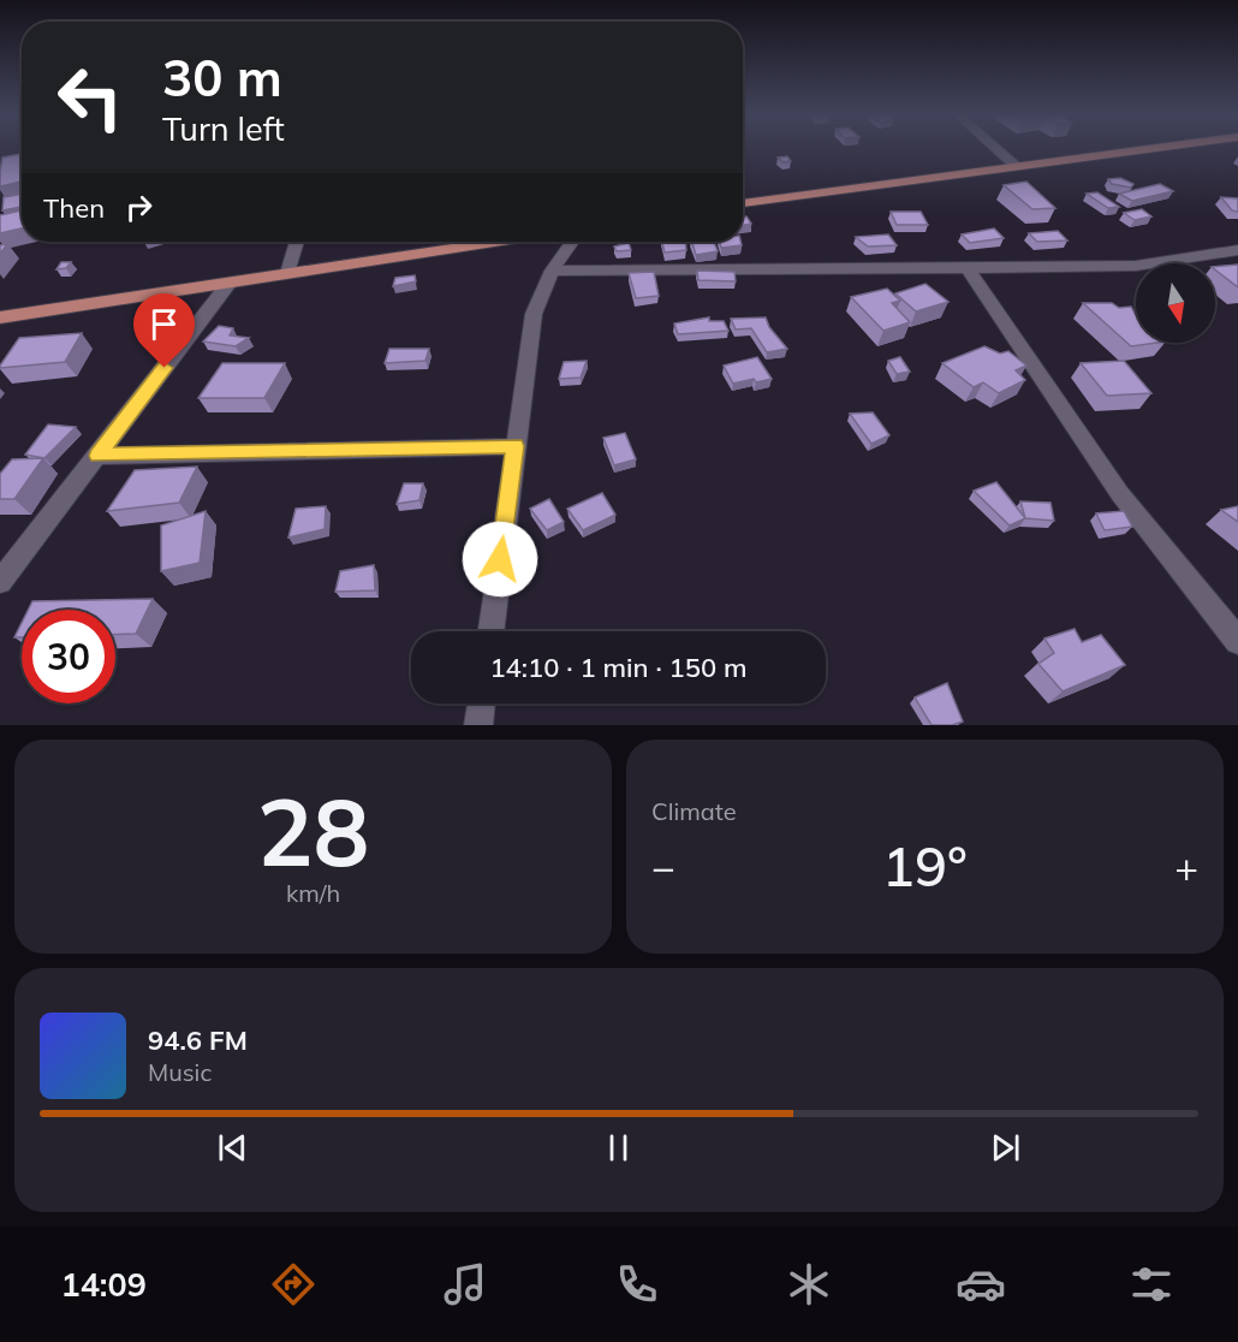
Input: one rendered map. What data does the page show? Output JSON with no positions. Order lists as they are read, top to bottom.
{
  "north": "bottom",
  "page": {
    "turn": ["30 m", "Turn left"],
    "then": "Then",
    "limit": "30",
    "trip": "14:10 · 1 min · 150 m",
    "tile": [
      ["28", "km/h"],
      "Climate"
    ],
    "heat": ["−", "19°", "+"],
    "song": ["94.6 FM", "Music"],
    "tabs": "14:09"
  }
}
